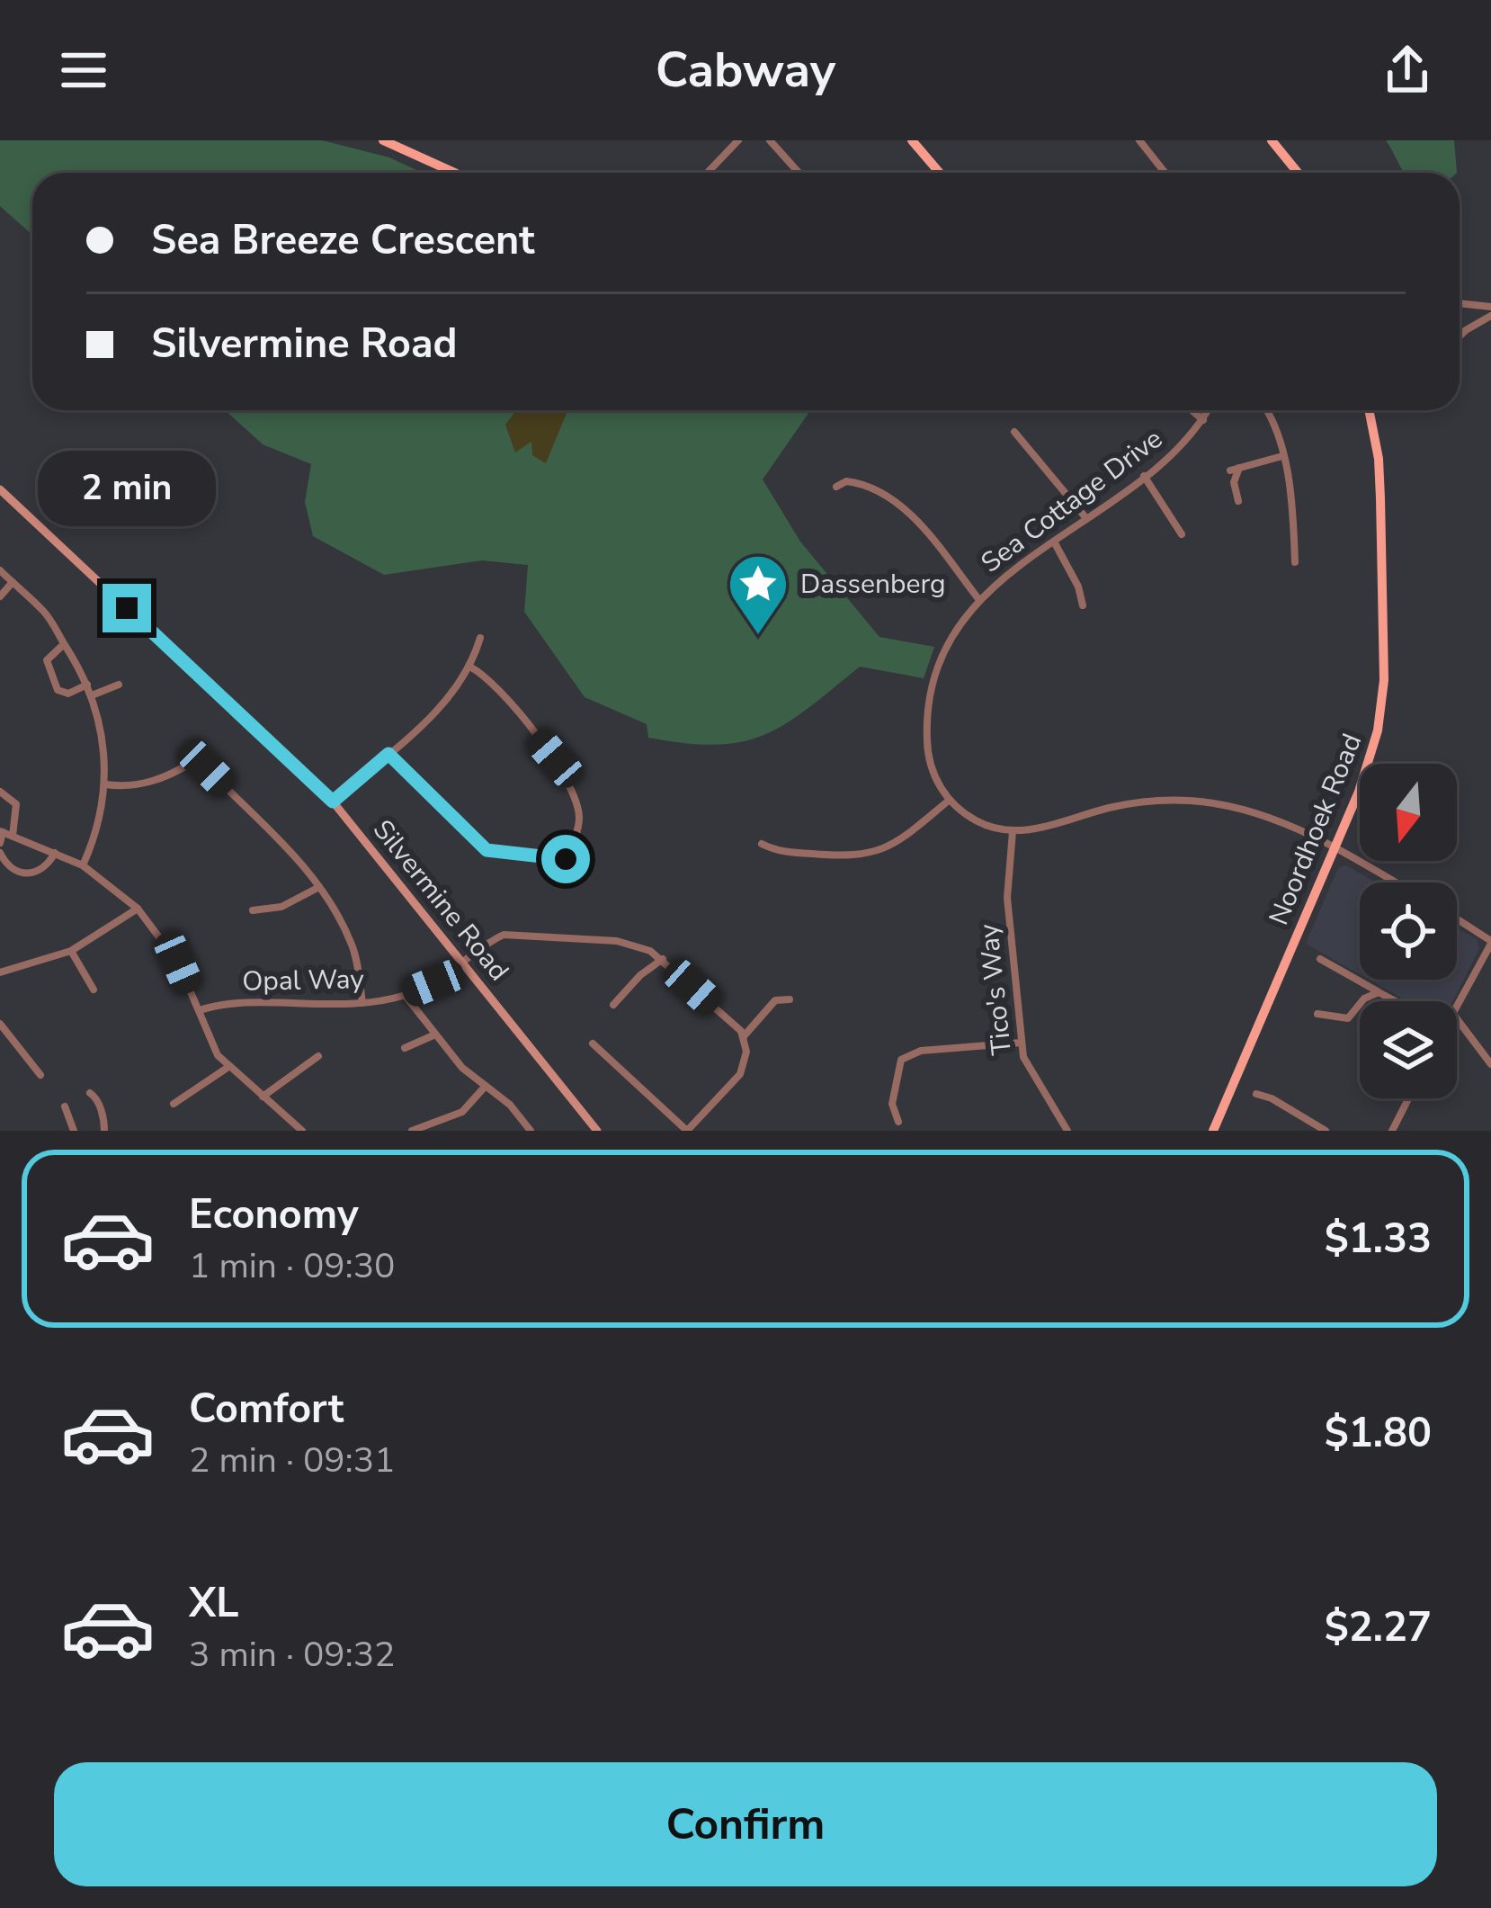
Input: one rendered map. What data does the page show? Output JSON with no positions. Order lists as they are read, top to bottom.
{
  "streets": {
    "main road": ["Noordhoek Road"],
    "street": [
      "Sea Cottage Drive",
      "Silvermine Road",
      "Opal Way",
      "Tico's Way"
    ]
  },
  "crossings": [
    ["Silvermine Road", "Opal Way"]
  ],
  "places": {
    "place": ["Dassenberg"]
  },
  "north": "bottom",
  "page": {
    "header": "Cabway",
    "banner": ["Sea Breeze Crescent", "Silvermine Road"],
    "bubble": "2 min",
    "list": [
      {
        "name": "Economy",
        "note": "1 min · 09:30",
        "value": "$1.33"
      },
      {
        "name": "Comfort",
        "note": "2 min · 09:31",
        "value": "$1.80"
      },
      {
        "name": "XL",
        "note": "3 min · 09:32",
        "value": "$2.27"
      }
    ],
    "buttons": "Confirm"
  }
}
